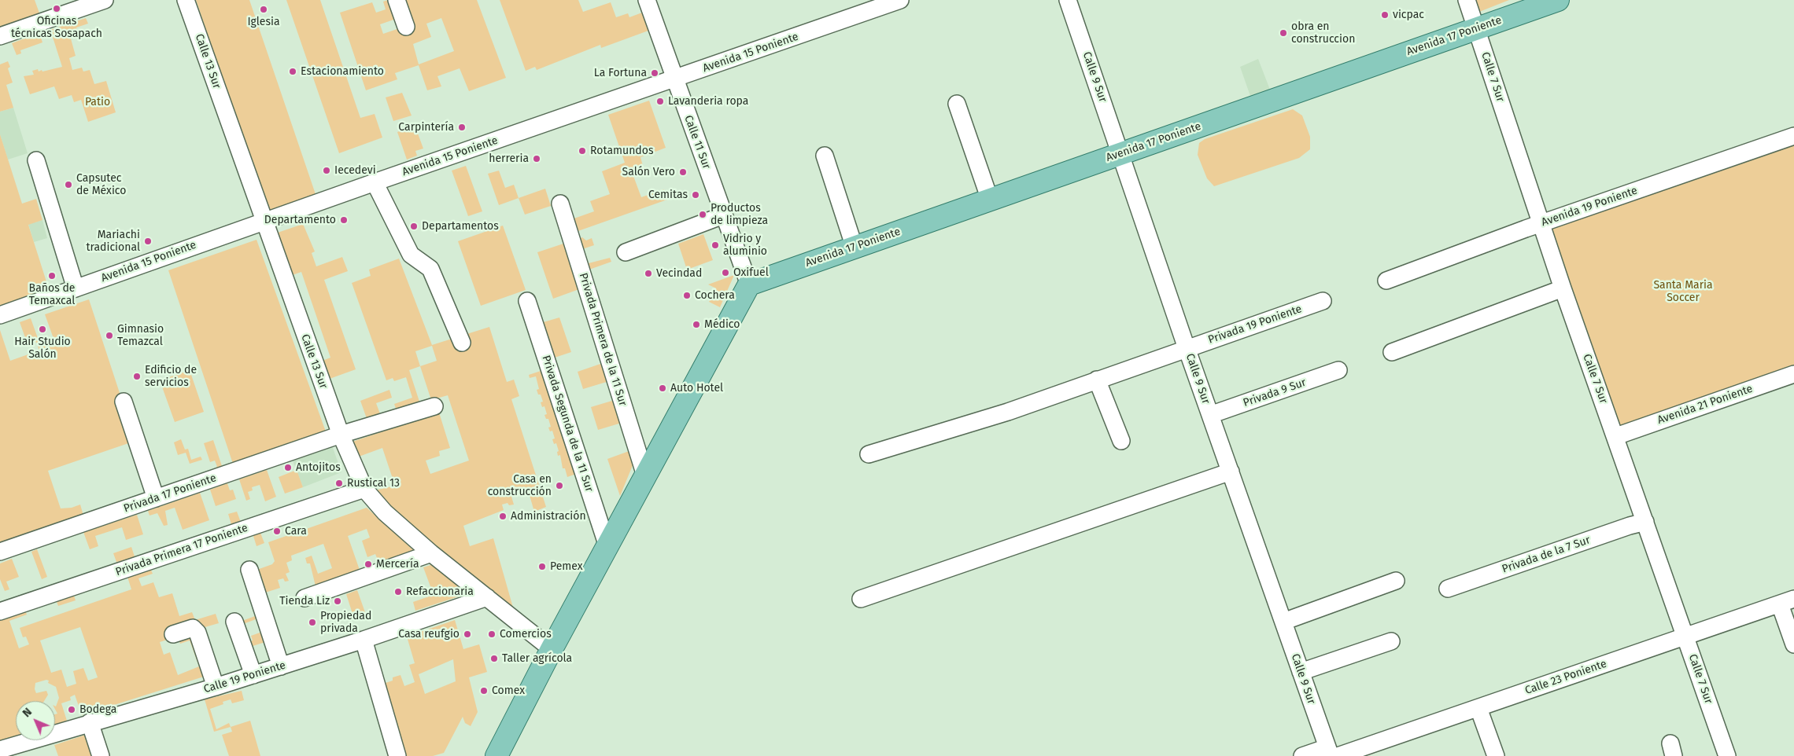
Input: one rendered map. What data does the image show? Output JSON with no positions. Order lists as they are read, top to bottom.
{
  "streets": {
    "main road": ["Avenida 17 Poniente"],
    "street": [
      "Avenida 15 Poniente",
      "Calle 13 Sur",
      "Calle 9 Sur",
      "Calle 7 Sur",
      "Calle 11 Sur",
      "Avenida 19 Poniente",
      "Privada 19 Poniente",
      "Privada Primera de la 11 Sur",
      "Privada 9 Sur",
      "Avenida 21 Poniente",
      "Privada Segunda de la 11 Sur",
      "Privada 17 Poniente",
      "Privada Primera 17 Poniente",
      "Privada de la 7 Sur",
      "Calle 19 Poniente",
      "Calle 23 Poniente"
    ]
  },
  "crossings": [
    ["Avenida 17 Poniente", "Calle 9 Sur"],
    ["Avenida 17 Poniente", "Calle 7 Sur"],
    ["Avenida 17 Poniente", "Calle 11 Sur"],
    ["Avenida 15 Poniente", "Calle 13 Sur"],
    ["Avenida 15 Poniente", "Calle 11 Sur"],
    ["Calle 13 Sur", "Privada 17 Poniente"],
    ["Calle 13 Sur", "Privada Primera 17 Poniente"],
    ["Calle 13 Sur", "Calle 19 Poniente"],
    ["Calle 9 Sur", "Privada 19 Poniente"],
    ["Calle 9 Sur", "Privada 9 Sur"],
    ["Calle 9 Sur", "Calle 23 Poniente"],
    ["Calle 7 Sur", "Avenida 19 Poniente"],
    ["Calle 7 Sur", "Avenida 21 Poniente"],
    ["Calle 7 Sur", "Privada de la 7 Sur"],
    ["Calle 7 Sur", "Calle 23 Poniente"]
  ],
  "parks": ["Patio", "Santa Maria Soccer"],
  "places": [
    "Oficinas técnicas Sosapach",
    "Iglesia",
    "vicpac",
    "obra en construccion",
    "Estacionamiento",
    "La Fortuna",
    "Lavanderia ropa",
    "Carpintería",
    "Rotamundos",
    "herreria",
    "Iecedevi",
    "Salón Vero",
    "Capsutec de México",
    "Cemitas",
    "Productos de limpieza",
    "Departamento",
    "Departamentos",
    "Mariachi tradicional",
    "Vidrio y aluminio",
    "Oxifuel",
    "Vecindad",
    "Baños de Temaxcal",
    "Cochera",
    "Médico",
    "Hair Studio Salón",
    "Gimnasio Temazcal",
    "Edificio de servicios",
    "Auto Hotel",
    "Antojitos",
    "Rustical 13",
    "Casa en construcción",
    "Administración",
    "Cara",
    "Mercería",
    "Pemex",
    "Refaccionaria",
    "Tienda Liz",
    "Propiedad privada",
    "Casa reufgio",
    "Comercios",
    "Taller agrícola",
    "Comex",
    "Bodega"
  ],
  "north": "top left"
}
